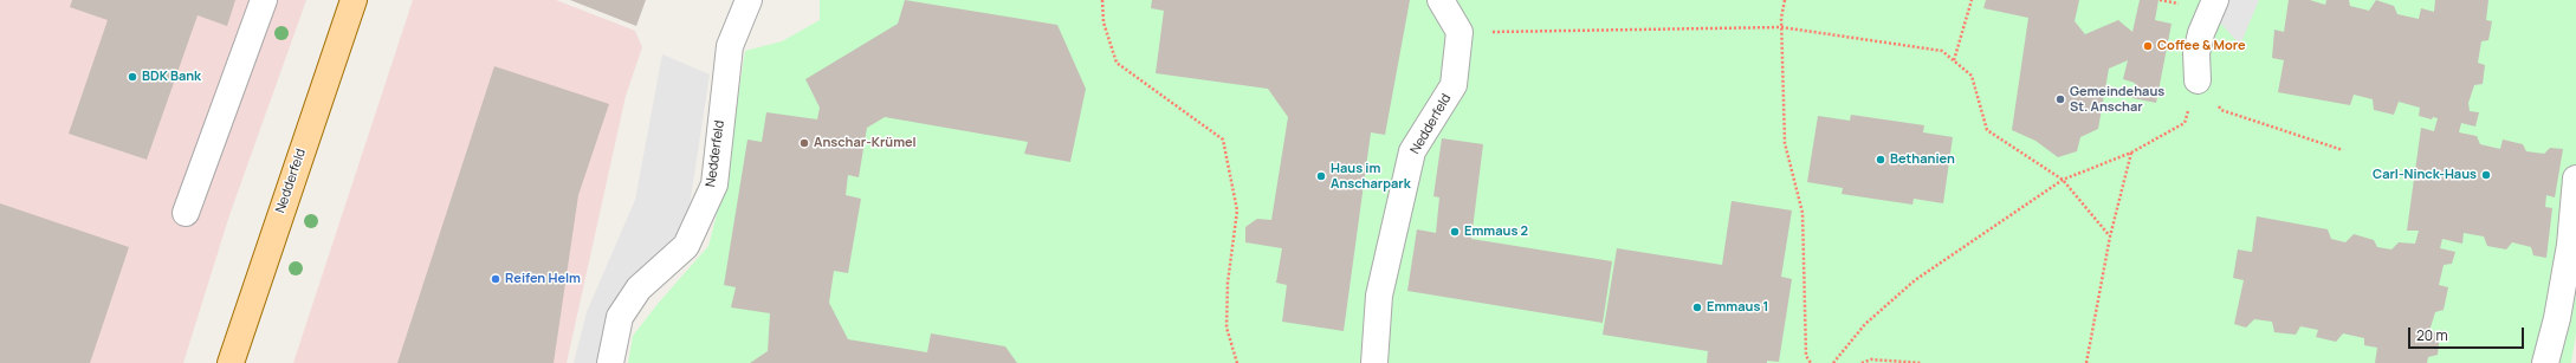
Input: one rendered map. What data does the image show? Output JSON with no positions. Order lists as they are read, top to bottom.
{
  "streets": {
    "main road": ["Nedderfeld"]
  },
  "places": [
    "Coffee & More",
    "BDK Bank",
    "Gemeindehaus St. Anschar",
    "Anschar-Krümel",
    "Bethanien",
    "Carl-Ninck-Haus",
    "Haus im Anscharpark",
    "Emmaus 2",
    "Reifen Helm",
    "Emmaus 1"
  ],
  "scale_bar": "20 m"
}
